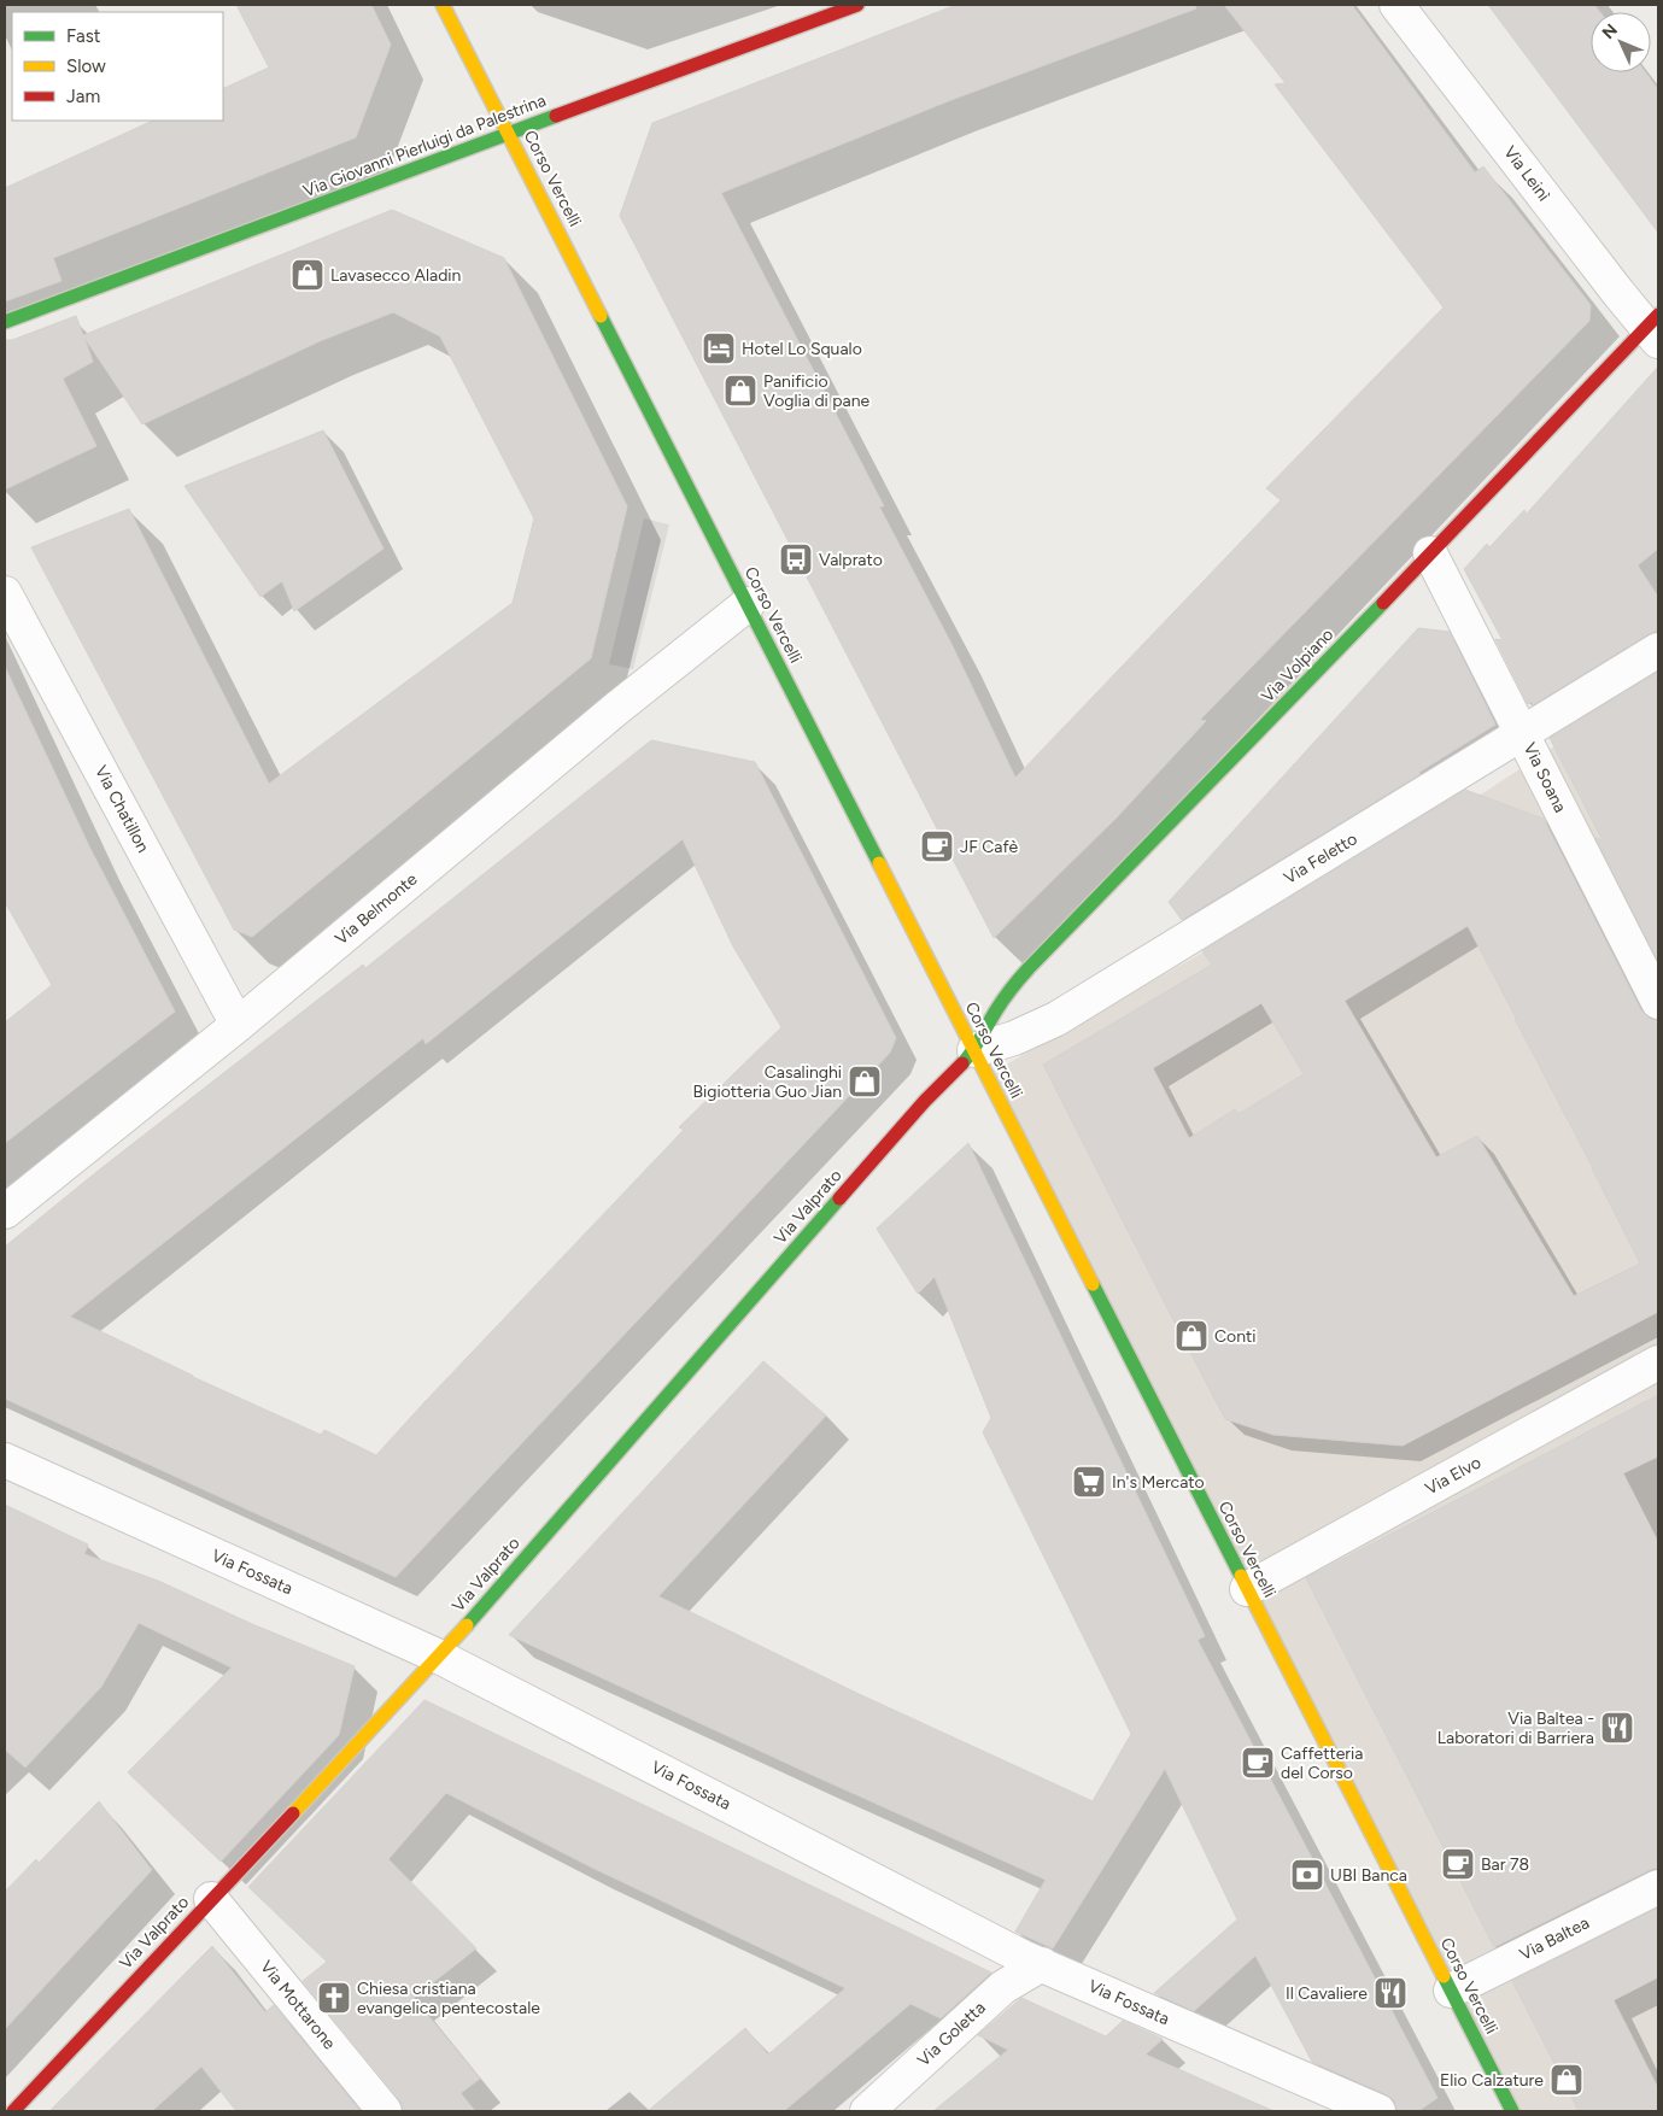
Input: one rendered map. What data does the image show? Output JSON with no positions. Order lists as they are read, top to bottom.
{
  "streets": {
    "street": [
      "Via Giovanni Pierluigi da Palestrina",
      "Via Leinì",
      "Corso Vercelli",
      "Via Volpiano",
      "Via Soana",
      "Via Chatillon",
      "Via Feletto",
      "Via Belmonte",
      "Via Valprato",
      "Via Elvo",
      "Via Fossata",
      "Via Baltea",
      "Via Mottarone",
      "Via Goletta"
    ]
  },
  "crossings": [
    ["Via Giovanni Pierluigi da Palestrina", "Corso Vercelli"],
    ["Via Leinì", "Via Volpiano"],
    ["Corso Vercelli", "Via Volpiano"],
    ["Corso Vercelli", "Via Feletto"],
    ["Corso Vercelli", "Via Belmonte"],
    ["Corso Vercelli", "Via Valprato"],
    ["Corso Vercelli", "Via Elvo"],
    ["Corso Vercelli", "Via Baltea"],
    ["Via Volpiano", "Via Soana"],
    ["Via Volpiano", "Via Feletto"],
    ["Via Volpiano", "Via Valprato"],
    ["Via Soana", "Via Feletto"],
    ["Via Chatillon", "Via Belmonte"],
    ["Via Feletto", "Via Valprato"],
    ["Via Valprato", "Via Fossata"],
    ["Via Valprato", "Via Mottarone"],
    ["Via Fossata", "Via Goletta"]
  ],
  "places": {
    "shop": [
      "Lavasecco Aladin",
      "Panificio Voglia di pane",
      "Casalinghi Bigiotteria Guo Jian",
      "Conti",
      "Elio Calzature"
    ],
    "hotel": ["Hotel Lo Squalo"],
    "bus stop": ["Valprato"],
    "cafe": ["JF Cafè", "Caffetteria del Corso", "Bar 78"],
    "supermarket": ["In's Mercato"],
    "restaurant": ["Via Baltea - Laboratori di Barriera", "Il Cavaliere"],
    "bank": ["UBI Banca"],
    "church": ["Chiesa cristiana evangelica pentecostale"]
  },
  "legend": ["Fast", "Slow", "Jam"],
  "north": "top left"
}
